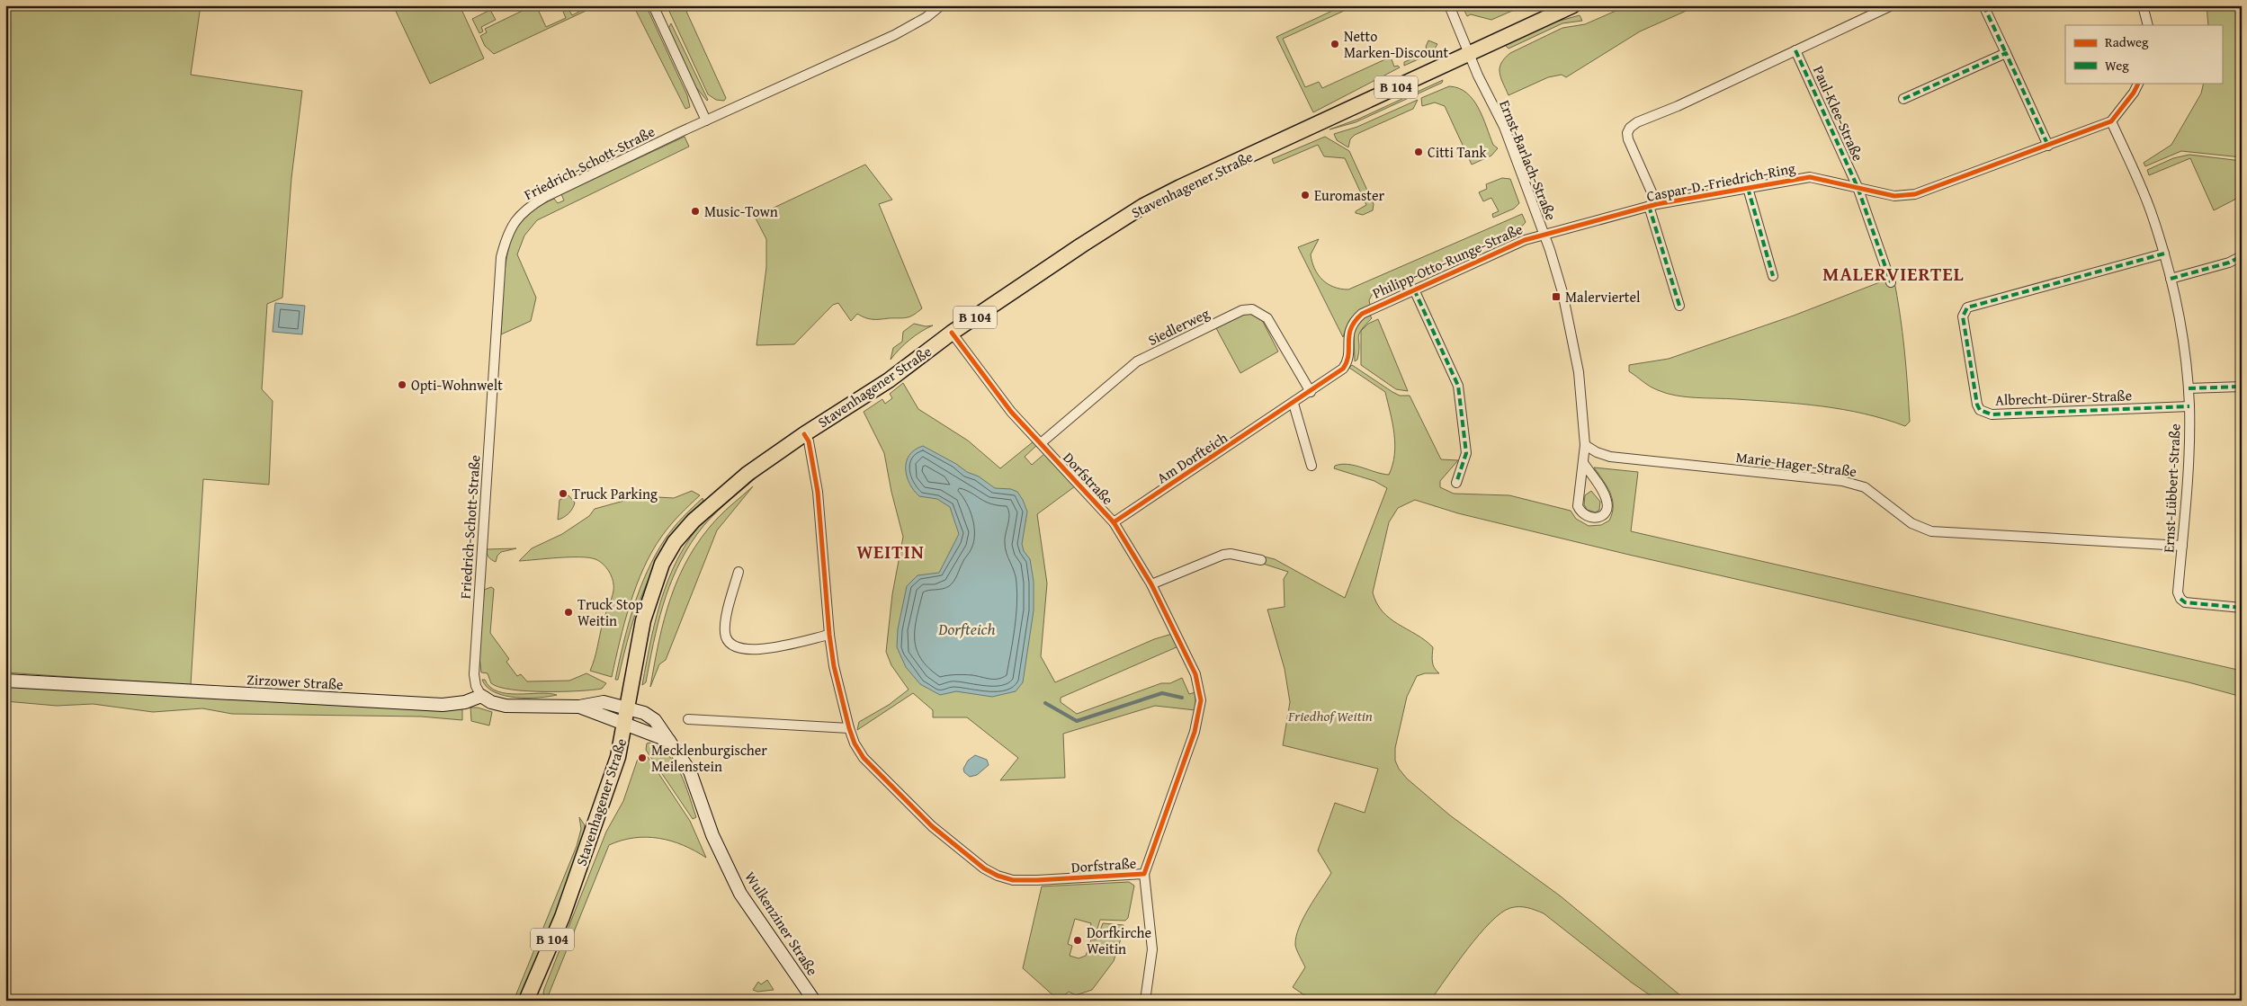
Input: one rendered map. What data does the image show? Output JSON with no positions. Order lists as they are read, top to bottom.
{
  "streets": {
    "main road": ["B 104", "Stavenhagener Straße"],
    "street": [
      "Paul-Klee-Straße",
      "Ernst-Barlach-Straße",
      "Friedrich-Schott-Straße",
      "Caspar-D.-Friedrich-Ring",
      "Philipp-Otto-Runge-Straße",
      "Siedlerweg",
      "Albrecht-Dürer-Straße",
      "Am Dorfteich",
      "Marie-Hager-Straße",
      "Dorfstraße",
      "Ernst-Lübbert-Straße",
      "Zirzower Straße",
      "Wulkenziner Straße"
    ]
  },
  "crossings": [
    ["Paul-Klee-Straße", "Caspar-D.-Friedrich-Ring"],
    ["Ernst-Barlach-Straße", "Caspar-D.-Friedrich-Ring"],
    ["Ernst-Barlach-Straße", "Stavenhagener Straße"],
    ["Ernst-Barlach-Straße", "Philipp-Otto-Runge-Straße"],
    ["Ernst-Barlach-Straße", "Marie-Hager-Straße"],
    ["Friedrich-Schott-Straße", "Zirzower Straße"],
    ["Caspar-D.-Friedrich-Ring", "Philipp-Otto-Runge-Straße"],
    ["Caspar-D.-Friedrich-Ring", "Ernst-Lübbert-Straße"],
    ["Stavenhagener Straße", "Dorfstraße"],
    ["Stavenhagener Straße", "Wulkenziner Straße"],
    ["Philipp-Otto-Runge-Straße", "Am Dorfteich"],
    ["Siedlerweg", "Am Dorfteich"],
    ["Siedlerweg", "Dorfstraße"],
    ["Albrecht-Dürer-Straße", "Ernst-Lübbert-Straße"],
    ["Am Dorfteich", "Dorfstraße"],
    ["Marie-Hager-Straße", "Ernst-Lübbert-Straße"]
  ],
  "districts": ["MALERVIERTEL", "WEITIN"],
  "water": ["Dorfteich"],
  "parks": ["Friedhof Weitin"],
  "places": {
    "other": [
      "Netto Marken-Discount",
      "Citti Tank",
      "Euromaster",
      "Music-Town",
      "Opti-Wohnwelt",
      "Truck Parking",
      "Truck Stop Weitin",
      "Mecklenburgischer Meilenstein",
      "Dorfkirche Weitin"
    ],
    "transit": ["Malerviertel"]
  },
  "legend": ["Radweg", "Weg"]
}
